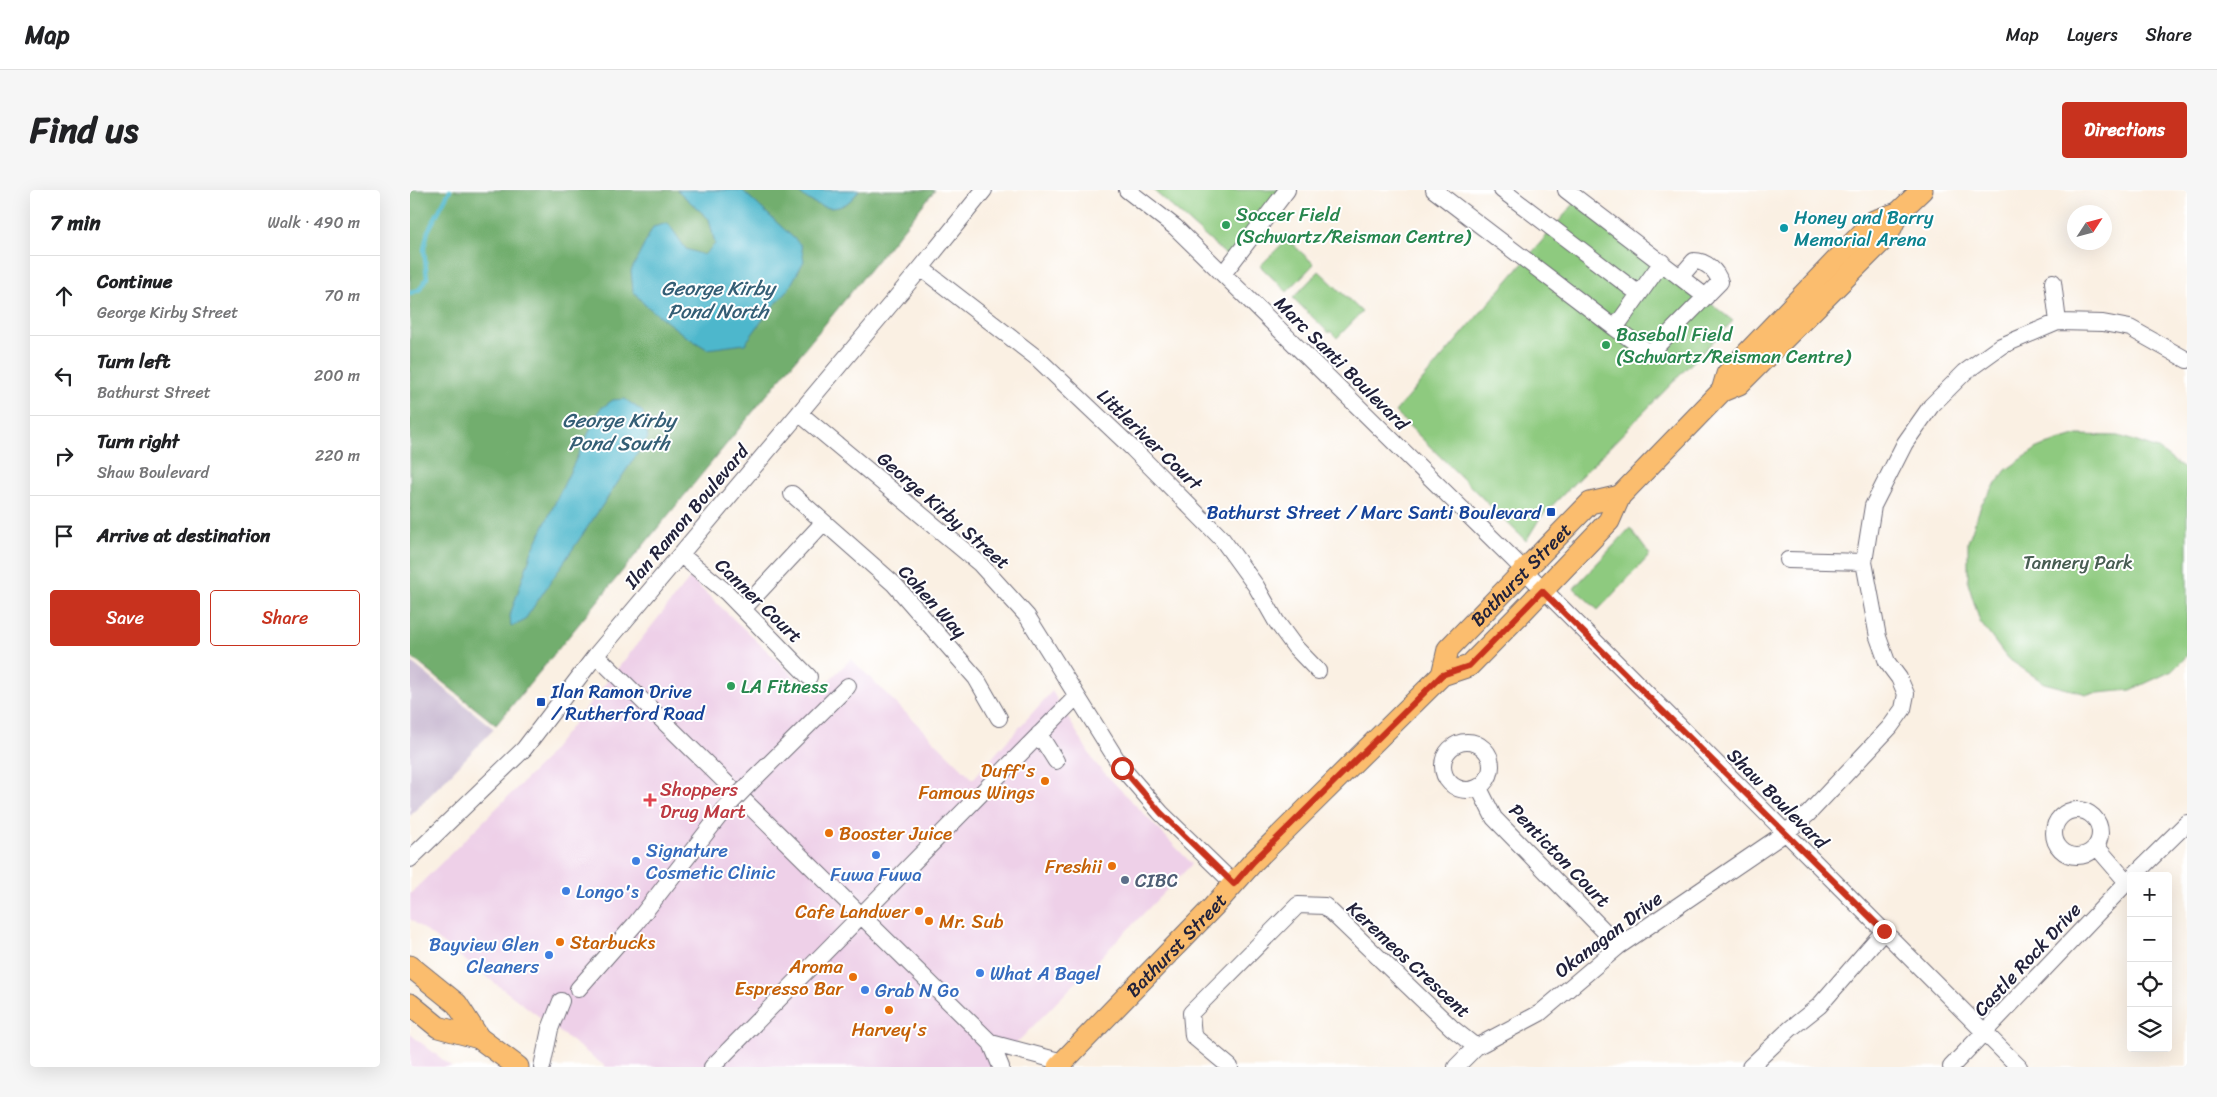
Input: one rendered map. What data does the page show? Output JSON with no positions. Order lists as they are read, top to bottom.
{
  "streets": {
    "main road": ["Bathurst Street"],
    "street": [
      "Marc Santi Boulevard",
      "Littleriver Court",
      "George Kirby Street",
      "Ilan Ramon Boulevard",
      "Canner Court",
      "Cohen Way",
      "Shaw Boulevard",
      "Penticton Court",
      "Okanagan Drive",
      "Keremeos Crescent",
      "Castle Rock Drive"
    ]
  },
  "crossings": [
    ["Marc Santi Boulevard", "Bathurst Street"],
    ["Marc Santi Boulevard", "Shaw Boulevard"],
    ["Littleriver Court", "Ilan Ramon Boulevard"],
    ["George Kirby Street", "Ilan Ramon Boulevard"],
    ["George Kirby Street", "Bathurst Street"],
    ["Ilan Ramon Boulevard", "Canner Court"],
    ["Bathurst Street", "Shaw Boulevard"],
    ["Shaw Boulevard", "Okanagan Drive"],
    ["Shaw Boulevard", "Castle Rock Drive"],
    ["Penticton Court", "Okanagan Drive"],
    ["Okanagan Drive", "Keremeos Crescent"]
  ],
  "water": ["George Kirby Pond North", "George Kirby Pond South"],
  "parks": ["Tannery Park"],
  "places": {
    "other": [
      "Soccer Field (Schwartz/Reisman Centre)",
      "Honey and Barry Memorial Arena",
      "Baseball Field (Schwartz/Reisman Centre)",
      "LA Fitness",
      "Duff's Famous Wings",
      "Booster Juice",
      "Fuwa Fuwa",
      "Signature Cosmetic Clinic",
      "Freshii",
      "CIBC",
      "Longo's",
      "Cafe Landwer",
      "Mr. Sub",
      "Starbucks",
      "Bayview Glen Cleaners",
      "What A Bagel",
      "Aroma Espresso Bar",
      "Grab N Go",
      "Harvey's"
    ],
    "transit": ["Bathurst Street / Marc Santi Boulevard", "Ilan Ramon Drive / Rutherford Road"],
    "health": ["Shoppers Drug Mart"]
  },
  "north": "top right",
  "page": {
    "header": "Map",
    "nav": ["Map", "Layers", "Share"],
    "title": "Find us",
    "buttons": [
      "Directions",
      ["Save", "Share"]
    ],
    "heading": ["7 min", "Walk · 490 m"],
    "list": [
      ["Continue", "George Kirby Street", "70 m"],
      ["Turn left", "Bathurst Street", "200 m"],
      ["Turn right", "Shaw Boulevard", "220 m"],
      "Arrive at destination"
    ],
    "map_buttons": ["+", "−"]
  }
}
